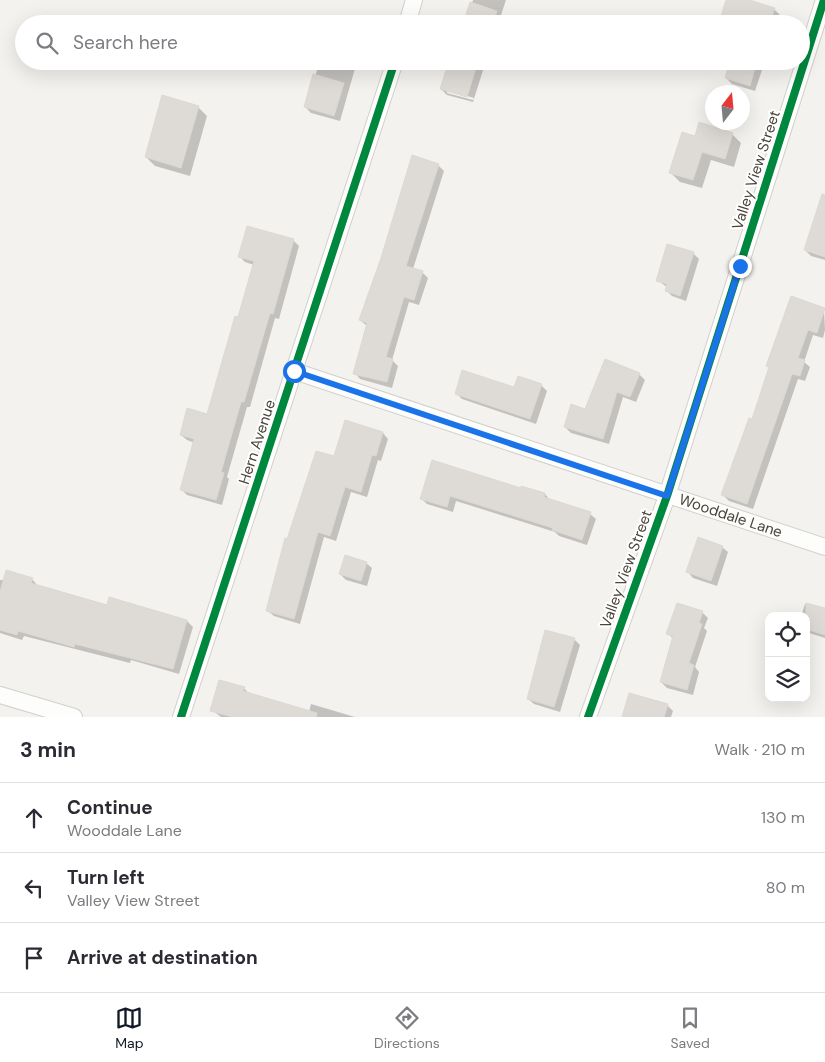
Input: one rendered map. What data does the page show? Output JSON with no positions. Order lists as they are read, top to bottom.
{
  "streets": {
    "street": ["Valley View Street", "Hern Avenue", "Wooddale Lane"]
  },
  "crossings": [
    ["Valley View Street", "Wooddale Lane"],
    ["Hern Avenue", "Wooddale Lane"]
  ],
  "north": "top",
  "page": {
    "search": "Search here",
    "heading": ["3 min", "Walk · 210 m"],
    "list": [
      ["Continue", "Wooddale Lane", "130 m"],
      ["Turn left", "Valley View Street", "80 m"],
      "Arrive at destination"
    ],
    "nav": ["Map", "Directions", "Saved"]
  }
}
